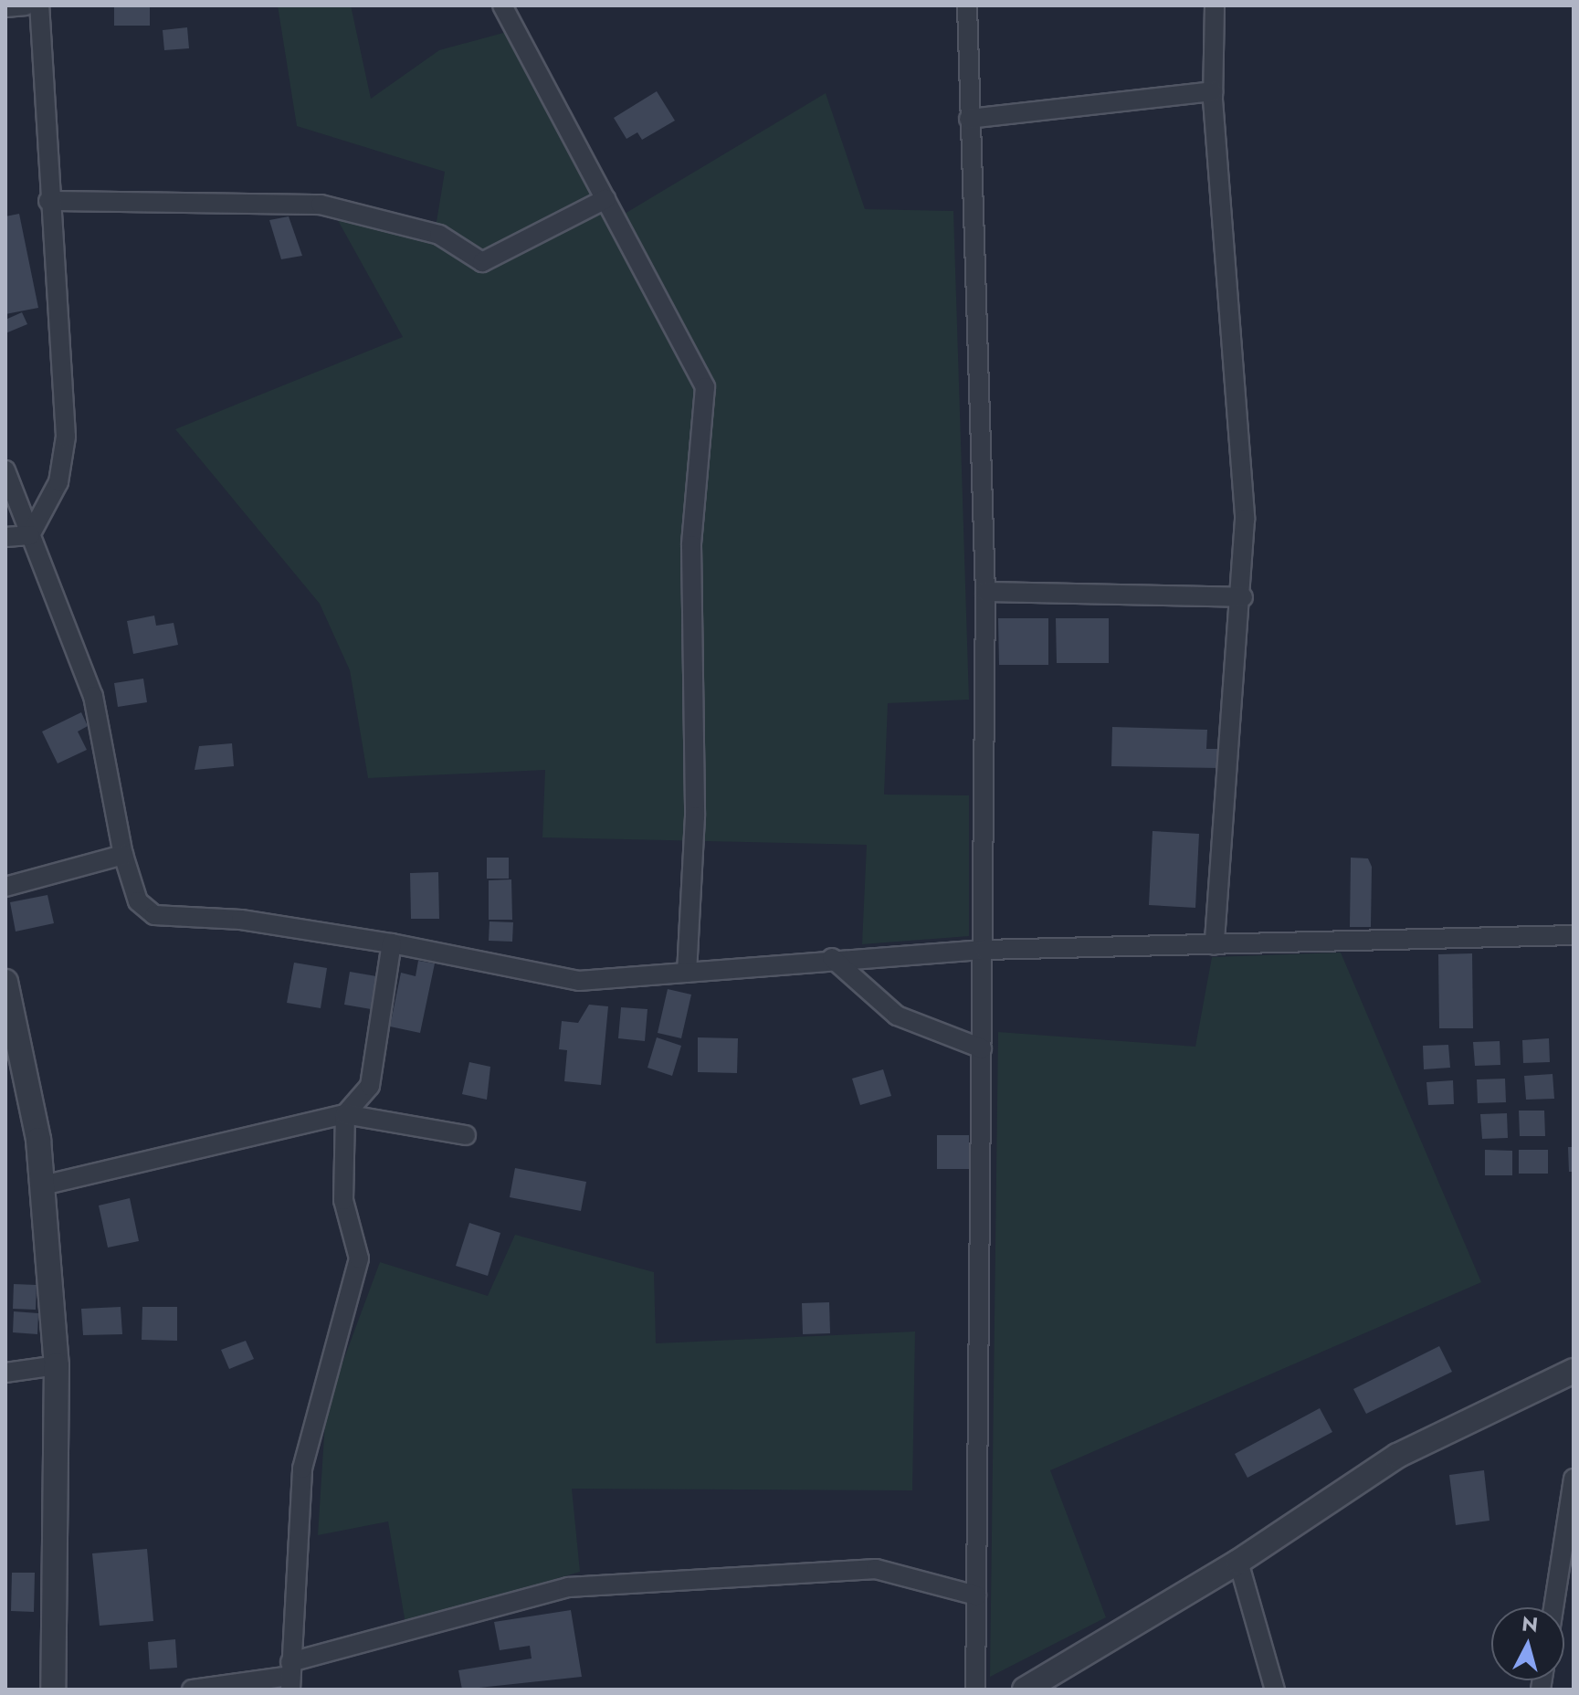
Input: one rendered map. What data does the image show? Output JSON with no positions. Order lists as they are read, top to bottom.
{
  "north": "top"
}
